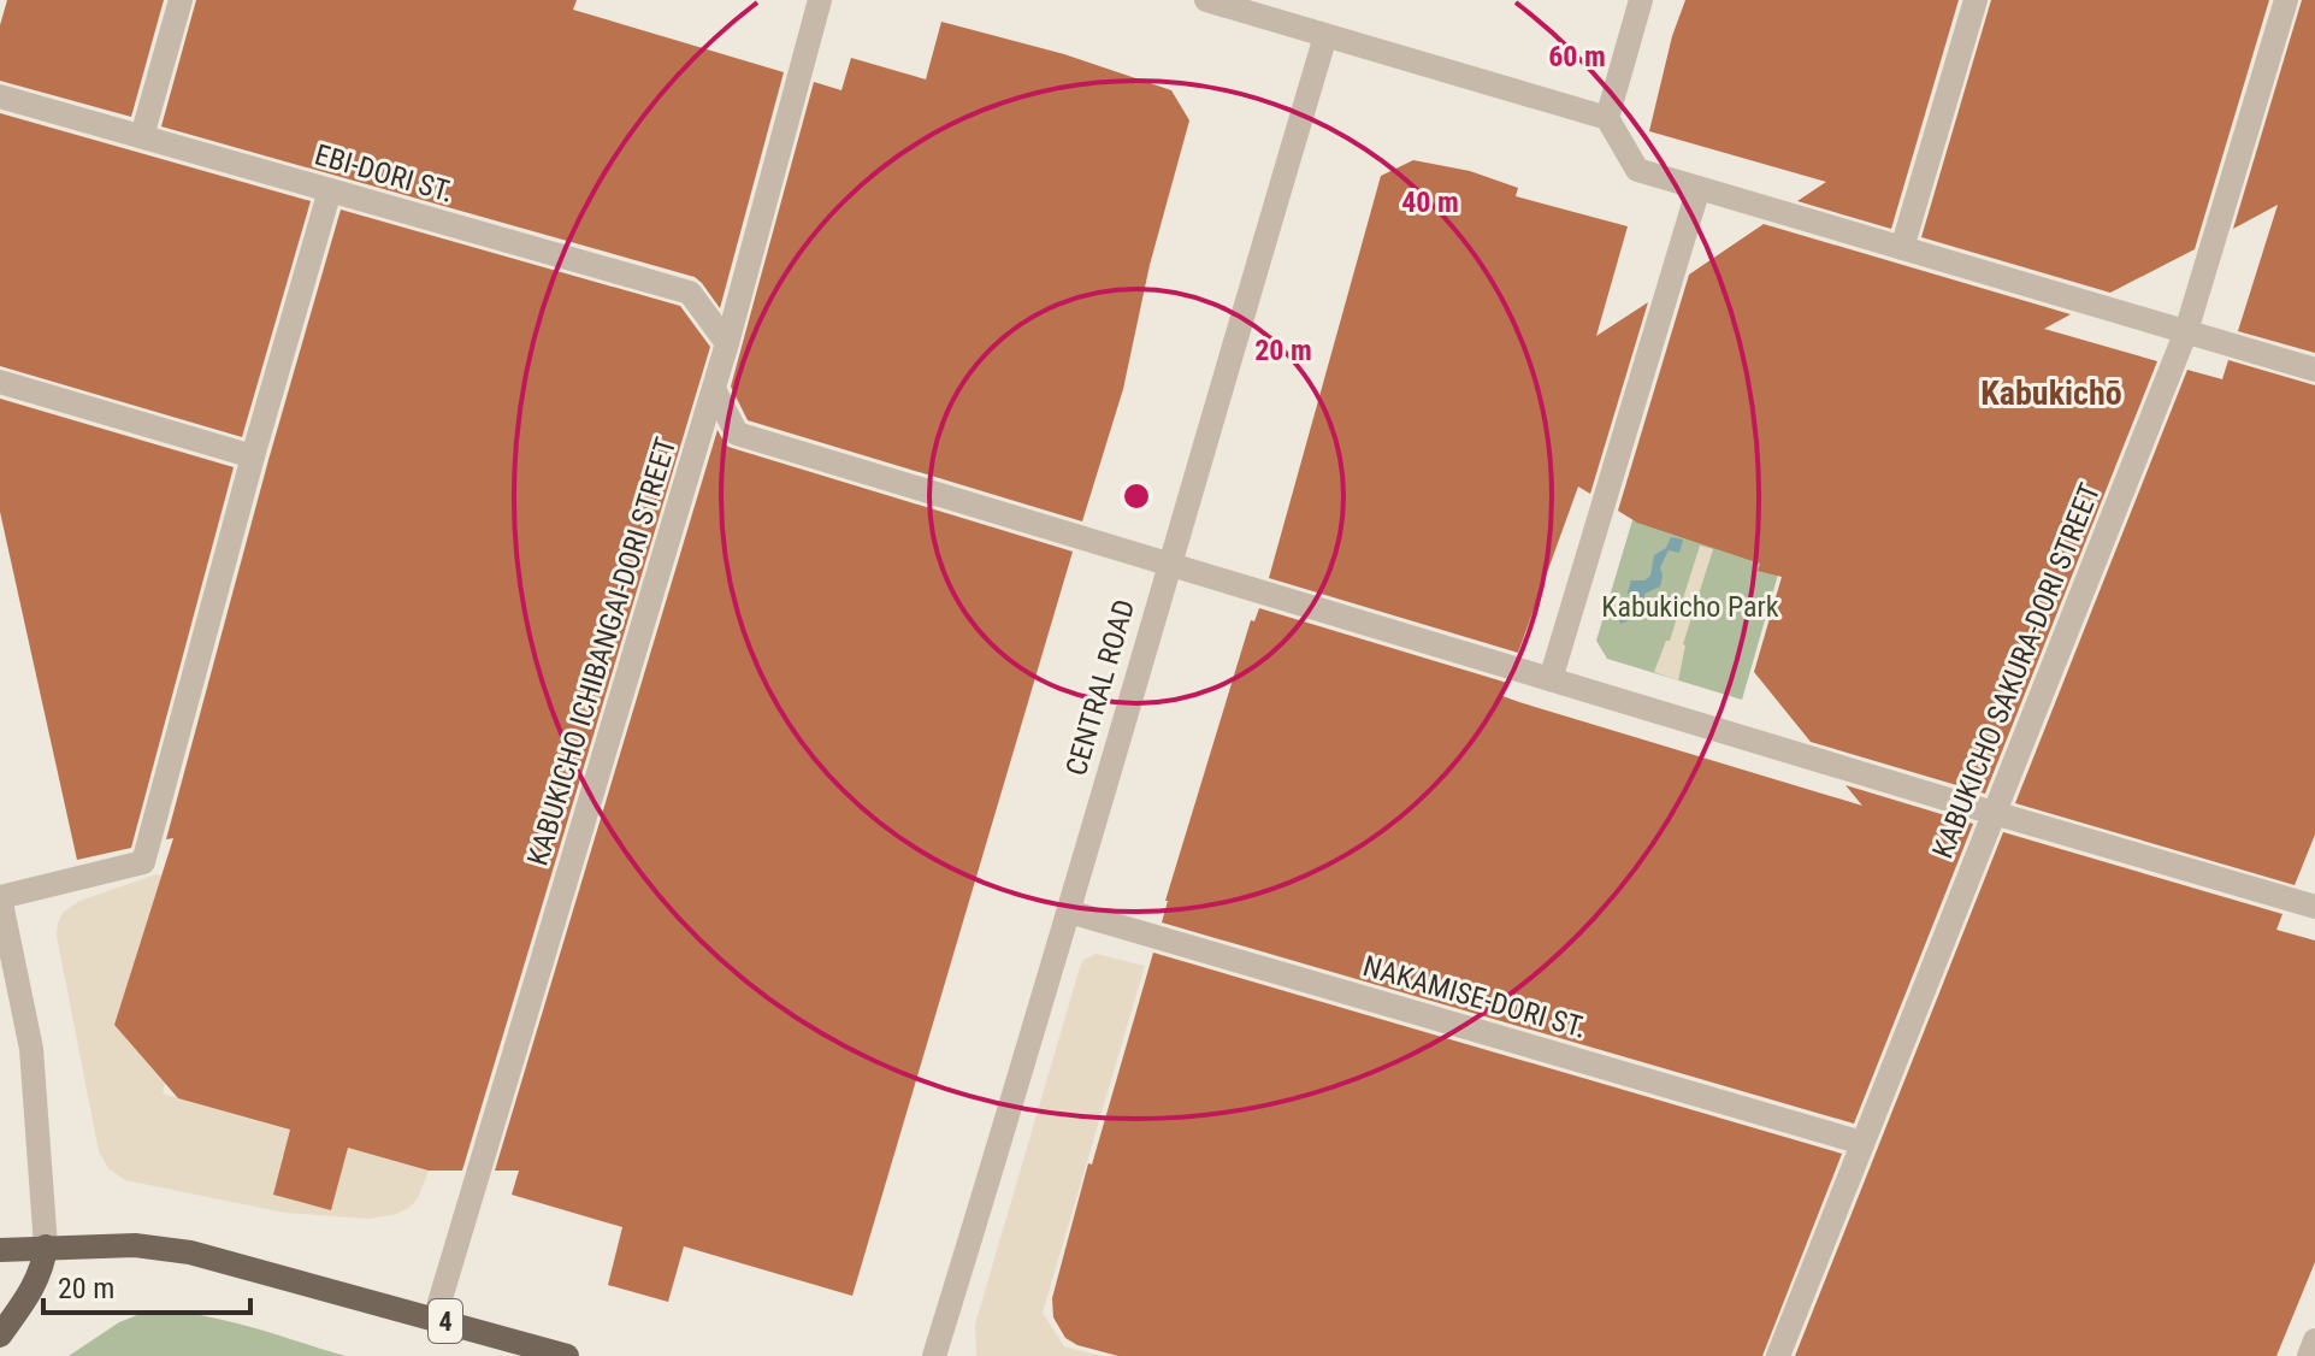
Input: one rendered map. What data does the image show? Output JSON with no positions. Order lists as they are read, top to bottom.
{
  "streets": {
    "main road": ["4"],
    "street": [
      "EBI-DORI ST.",
      "KABUKICHO ICHIBANGAI-DORI STREET",
      "KABUKICHO SAKURA-DORI STREET",
      "CENTRAL ROAD",
      "NAKAMISE-DORI ST."
    ]
  },
  "crossings": [
    ["EBI-DORI ST.", "KABUKICHO ICHIBANGAI-DORI STREET"],
    ["KABUKICHO ICHIBANGAI-DORI STREET", "4"],
    ["KABUKICHO SAKURA-DORI STREET", "NAKAMISE-DORI ST."],
    ["CENTRAL ROAD", "NAKAMISE-DORI ST."]
  ],
  "districts": ["Kabukichō"],
  "parks": ["Kabukicho Park"],
  "scale_bar": "20 m",
  "rings": ["60 m", "40 m", "20 m"]
}
